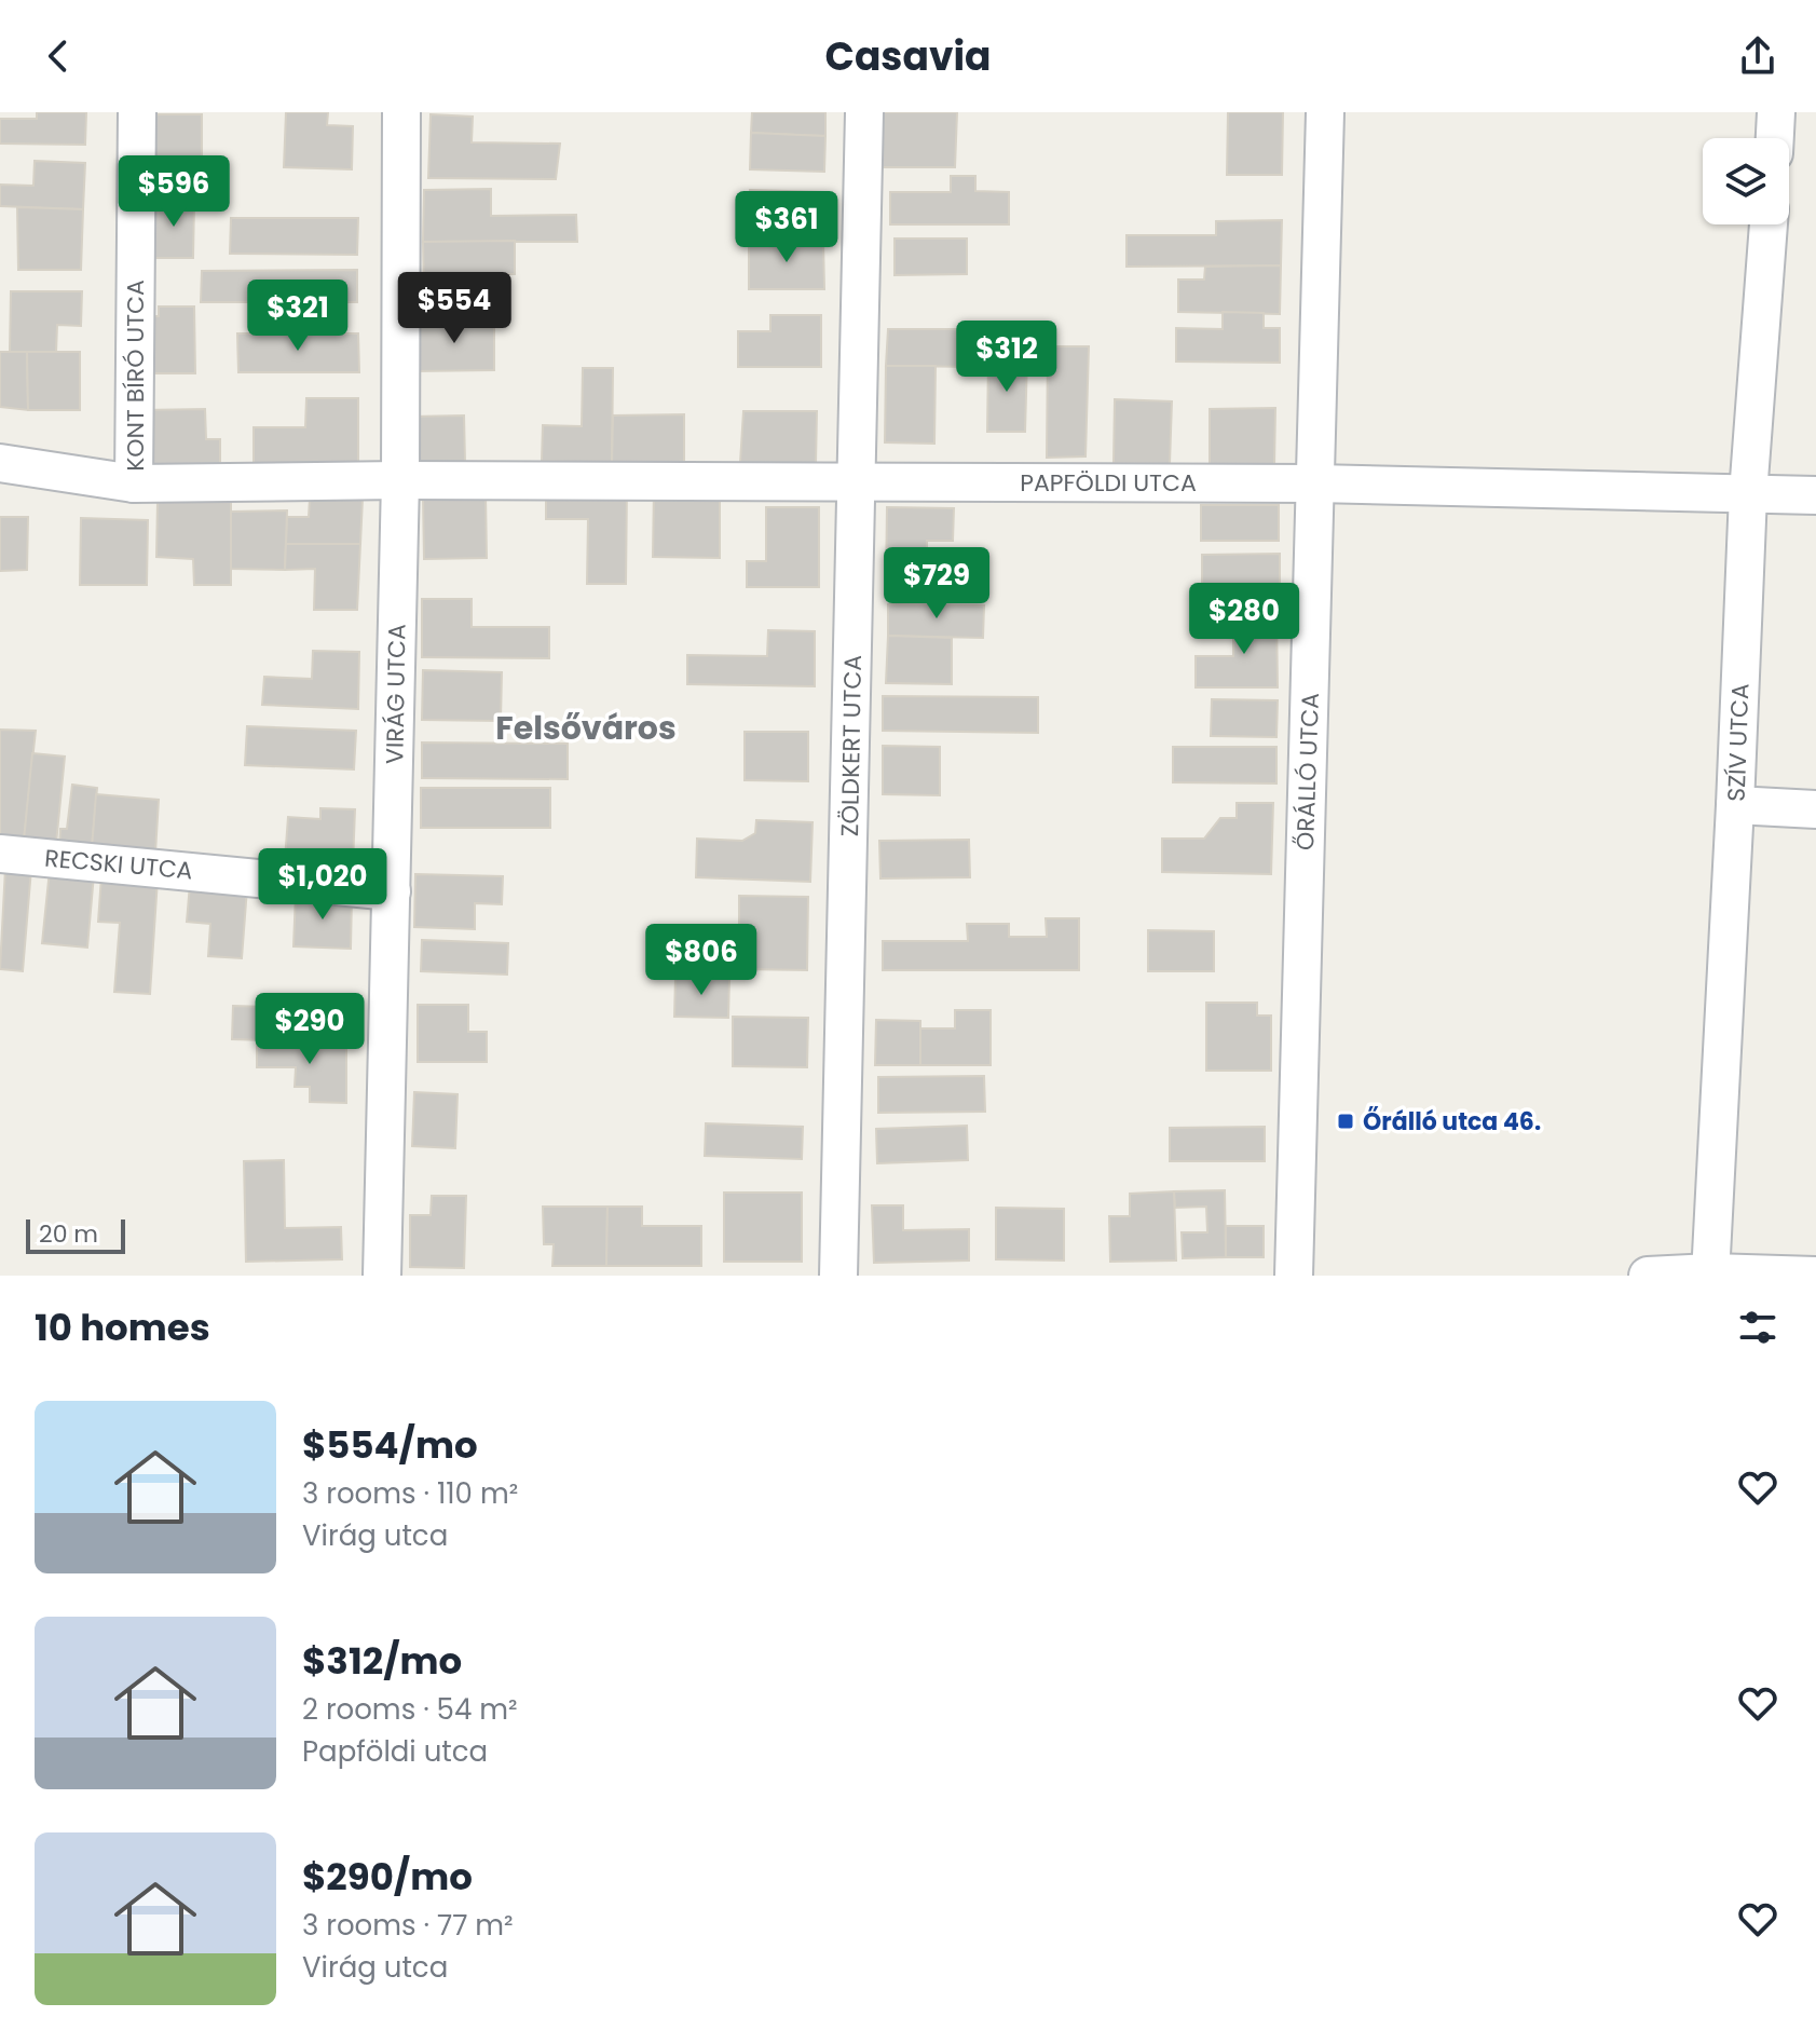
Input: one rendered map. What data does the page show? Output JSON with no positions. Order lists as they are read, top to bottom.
{
  "streets": {
    "street": [
      "KONT BÍRÓ UTCA",
      "PAPFÖLDI UTCA",
      "VIRÁG UTCA",
      "SZÍV UTCA",
      "ZÖLDKERT UTCA",
      "ŐRÁLLÓ UTCA",
      "RECSKI UTCA"
    ]
  },
  "crossings": [
    ["KONT BÍRÓ UTCA", "PAPFÖLDI UTCA"],
    ["KONT BÍRÓ UTCA", "VIRÁG UTCA"],
    ["PAPFÖLDI UTCA", "VIRÁG UTCA"],
    ["PAPFÖLDI UTCA", "SZÍV UTCA"],
    ["PAPFÖLDI UTCA", "ZÖLDKERT UTCA"],
    ["PAPFÖLDI UTCA", "ŐRÁLLÓ UTCA"],
    ["VIRÁG UTCA", "RECSKI UTCA"]
  ],
  "districts": ["Felsőváros"],
  "places": {
    "transit": ["Őrálló utca 46."]
  },
  "scale_bar": "20 m",
  "page": {
    "header": "Casavia",
    "price": [
      "$596",
      "$361",
      "$554",
      "$321",
      "$312",
      "$729",
      "$280",
      "$1,020",
      "$806",
      "$290"
    ],
    "scale": "20 m",
    "heading": "10 homes",
    "list": [
      {
        "name": "$554/mo",
        "note": "3 rooms · 110 m² · Virág utca"
      },
      {
        "name": "$312/mo",
        "note": "2 rooms · 54 m² · Papföldi utca"
      },
      {
        "name": "$290/mo",
        "note": "3 rooms · 77 m² · Virág utca"
      }
    ]
  }
}
